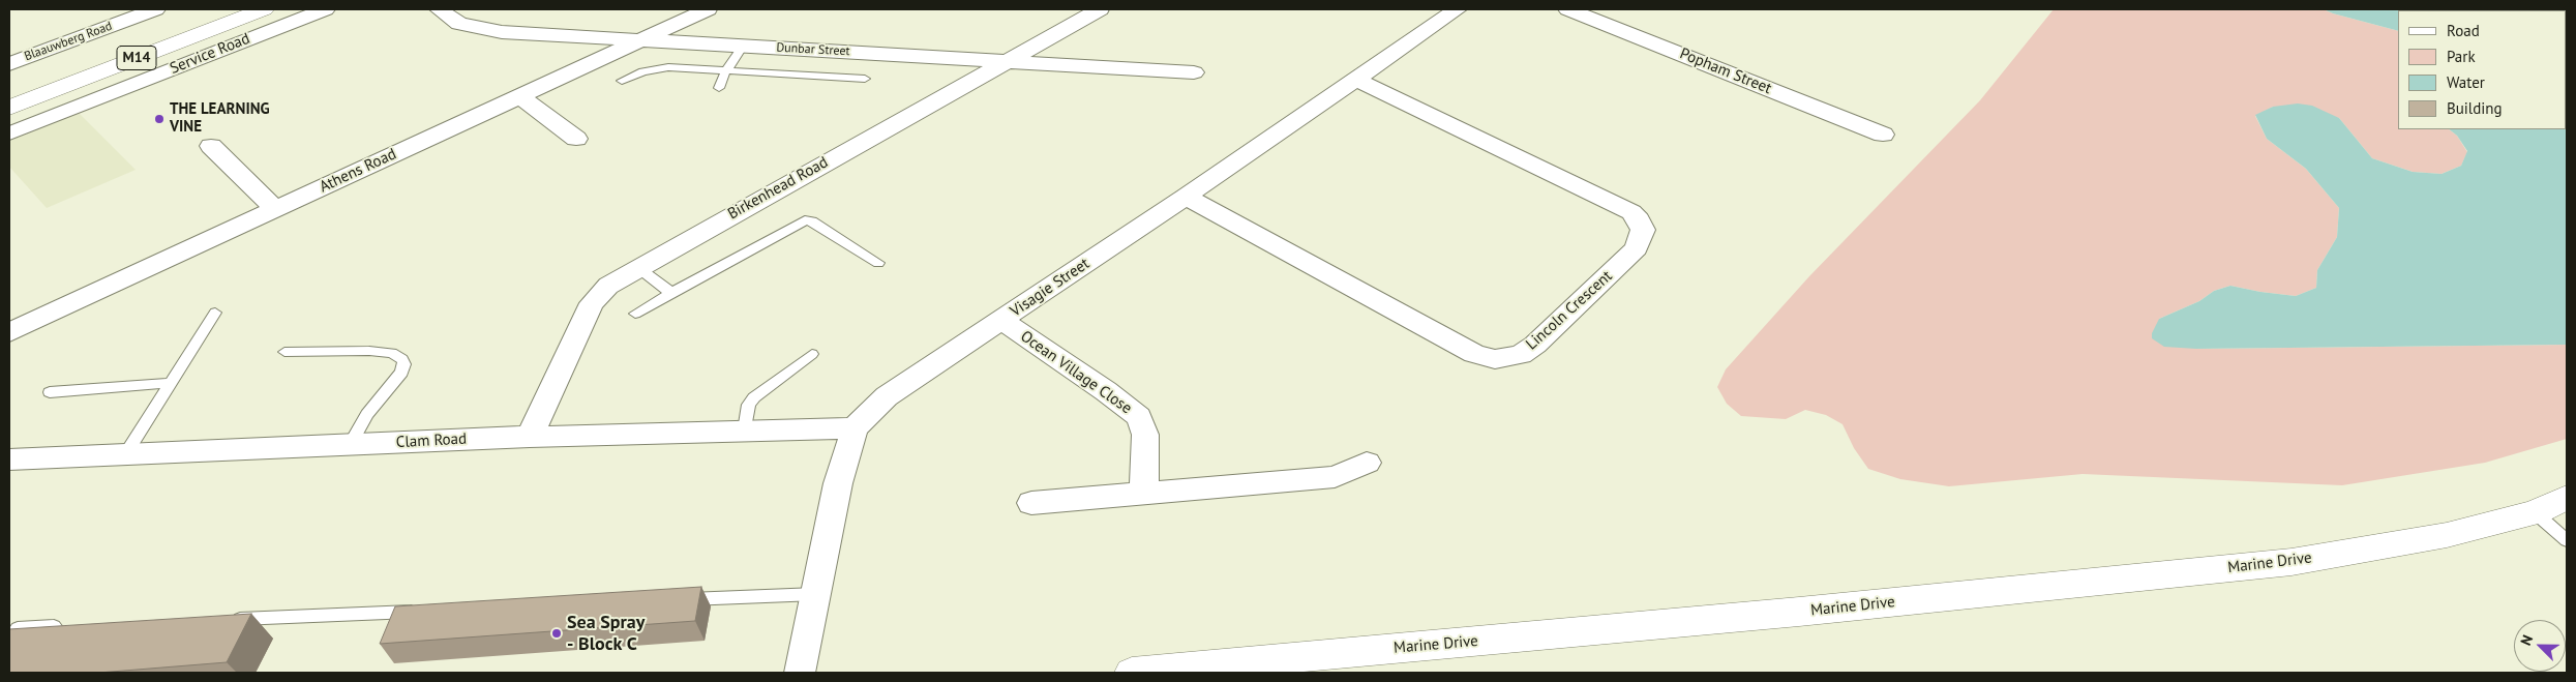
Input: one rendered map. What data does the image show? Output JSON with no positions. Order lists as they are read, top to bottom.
{
  "streets": {
    "main road": ["Blaauwberg Road", "M14", "Marine Drive"],
    "street": [
      "Dunbar Street",
      "Service Road",
      "Popham Street",
      "Athens Road",
      "Birkenhead Road",
      "Visagie Street",
      "Lincoln Crescent",
      "Ocean Village Close",
      "Clam Road"
    ]
  },
  "crossings": [
    ["Dunbar Street", "Athens Road"],
    ["Dunbar Street", "Birkenhead Road"],
    ["Birkenhead Road", "Clam Road"],
    ["Visagie Street", "Lincoln Crescent"],
    ["Visagie Street", "Ocean Village Close"],
    ["Visagie Street", "Clam Road"]
  ],
  "places": ["THE LEARNING VINE", "Sea Spray - Block C"],
  "legend": [
    "Road",
    "Park",
    "Water",
    "Building"
  ],
  "north": "top left"
}
